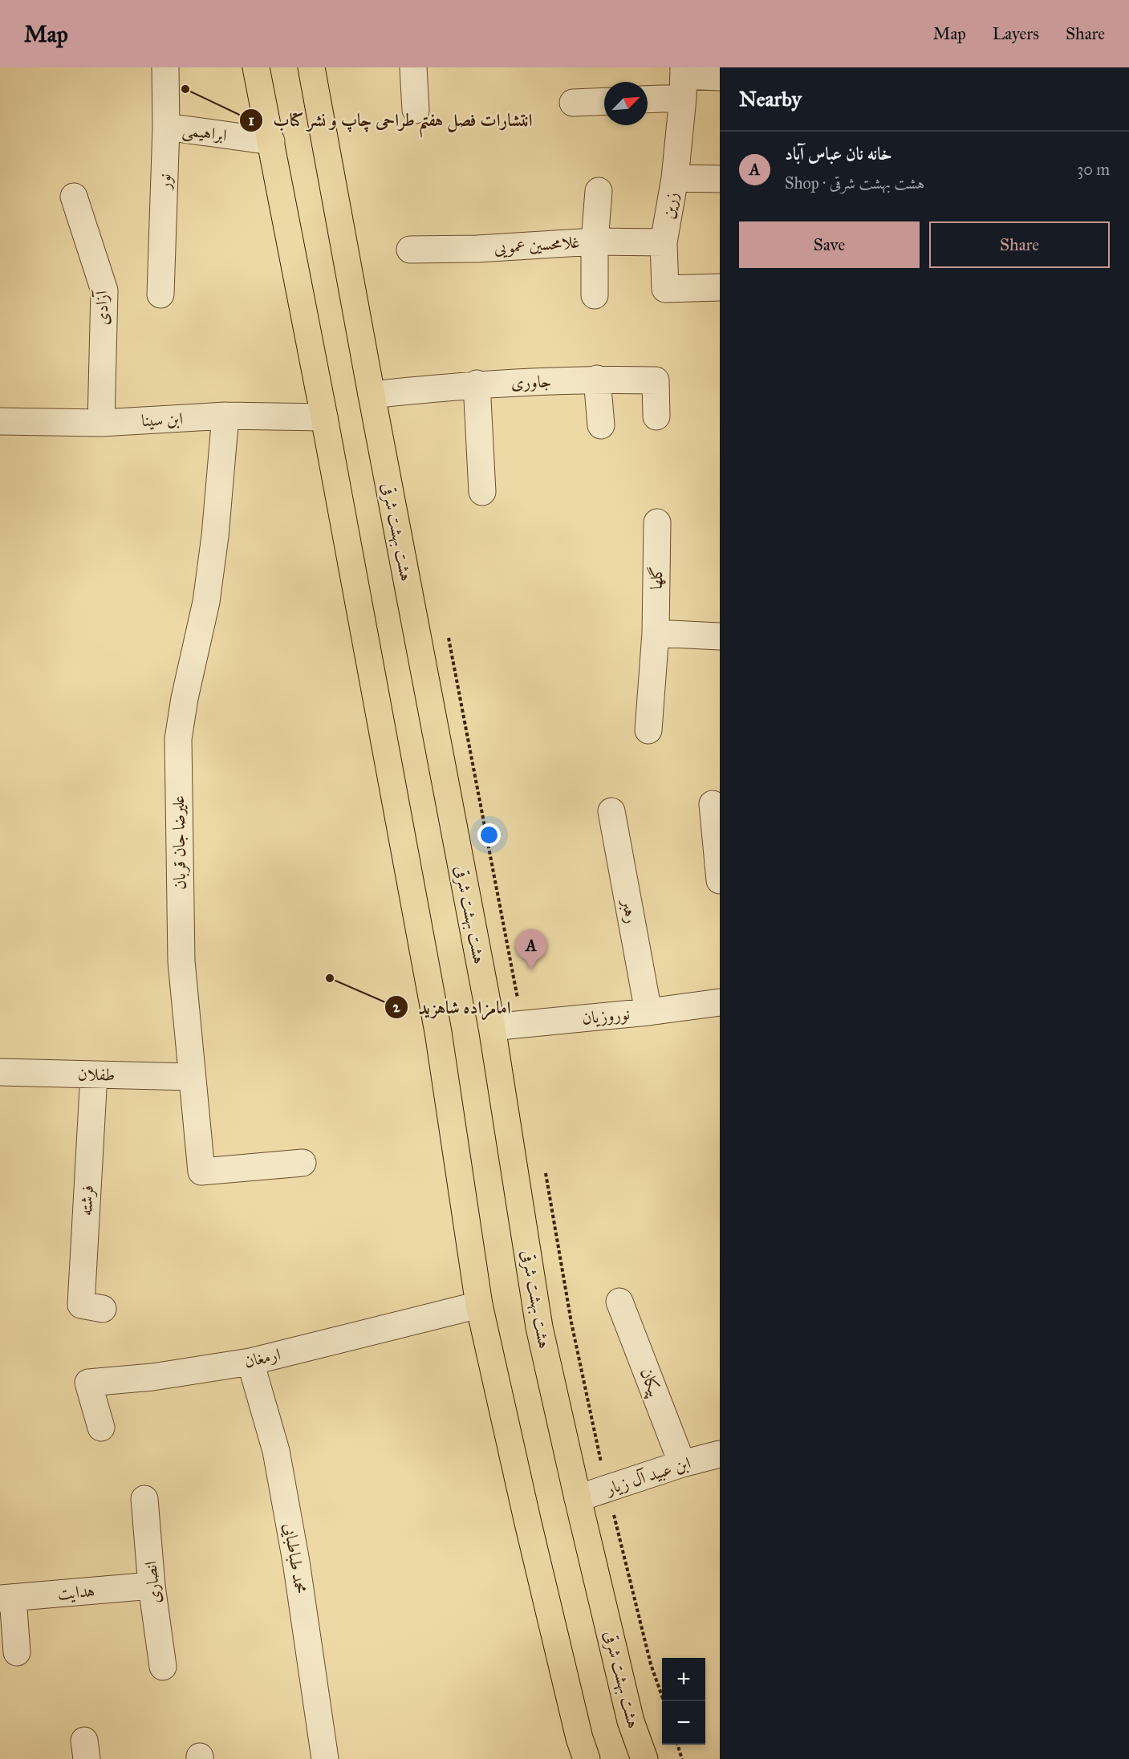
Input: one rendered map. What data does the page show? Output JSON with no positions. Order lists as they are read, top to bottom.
{
  "streets": {
    "main road": ["هشت بهشت شرقی"],
    "street": [
      "ابراهیمی",
      "نور",
      "زرین",
      "غلامحسین عمویی",
      "آزادی",
      "جاوری",
      "ابن سینا",
      "گلها",
      "علیرضا جان قربان",
      "رهبر",
      "نوروزیان",
      "طفلان",
      "فرشته",
      "ارمغان",
      "پیکان",
      "ابن عبید آل زیار",
      "محمد طباطبایی",
      "انصاری",
      "هدایت"
    ]
  },
  "crossings": [
    ["ابراهیمی", "نور"],
    ["زرین", "غلامحسین عمویی"],
    ["آزادی", "ابن سینا"],
    ["جاوری", "هشت بهشت شرقی"],
    ["ابن سینا", "علیرضا جان قربان"],
    ["هشت بهشت شرقی", "نوروزیان"],
    ["هشت بهشت شرقی", "ابن عبید آل زیار"],
    ["علیرضا جان قربان", "طفلان"],
    ["رهبر", "نوروزیان"],
    ["طفلان", "فرشته"],
    ["ارمغان", "محمد طباطبایی"],
    ["پیکان", "ابن عبید آل زیار"],
    ["انصاری", "هدایت"]
  ],
  "places": ["انتشارات فصل هفتم طراحی چاپ و نشر کتاب", "امامزاده شاهزید"],
  "north": "top right",
  "page": {
    "header": "Map",
    "nav": ["Map", "Layers", "Share"],
    "heading": "Nearby",
    "list": [
      {
        "mark": "A",
        "name": "خانه نان عباس آباد",
        "note": "Shop · هشت بهشت شرقی",
        "value": "30 m"
      }
    ],
    "buttons": ["Save", "Share"],
    "pins": "A",
    "map_buttons": ["+", "−"]
  }
}
